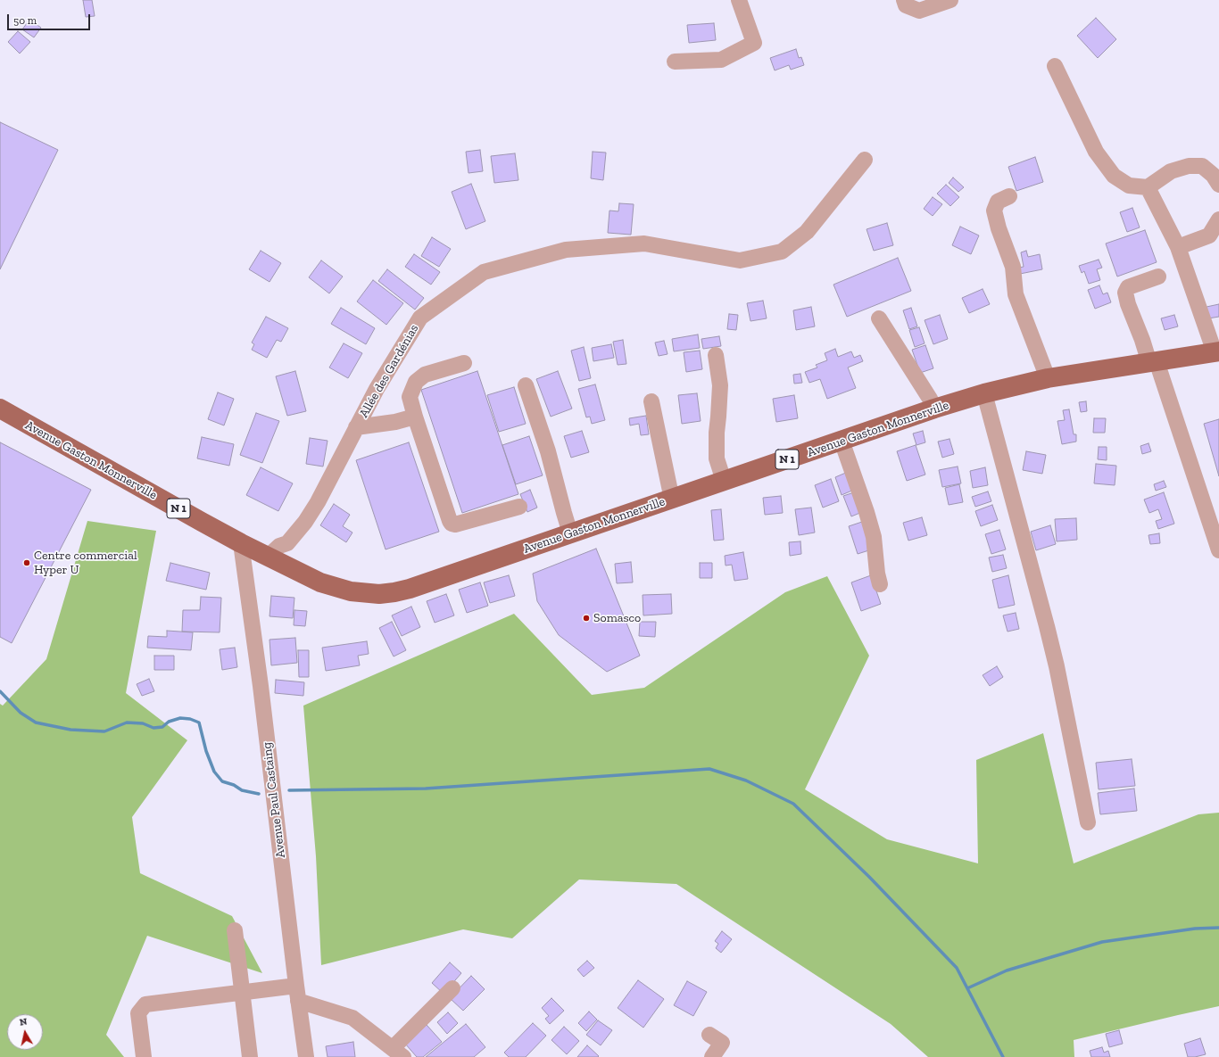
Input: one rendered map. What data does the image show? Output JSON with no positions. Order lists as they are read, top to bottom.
{
  "streets": {
    "main road": ["Avenue Gaston Monnerville", "N 1"],
    "street": ["Allée des Gardénias", "Avenue Paul Castaing"]
  },
  "crossings": [
    ["Allée des Gardénias", "Avenue Gaston Monnerville"],
    ["Avenue Gaston Monnerville", "Avenue Paul Castaing"]
  ],
  "places": ["Centre commercial Hyper U", "Somasco"],
  "scale_bar": "50 m",
  "north": "top"
}
